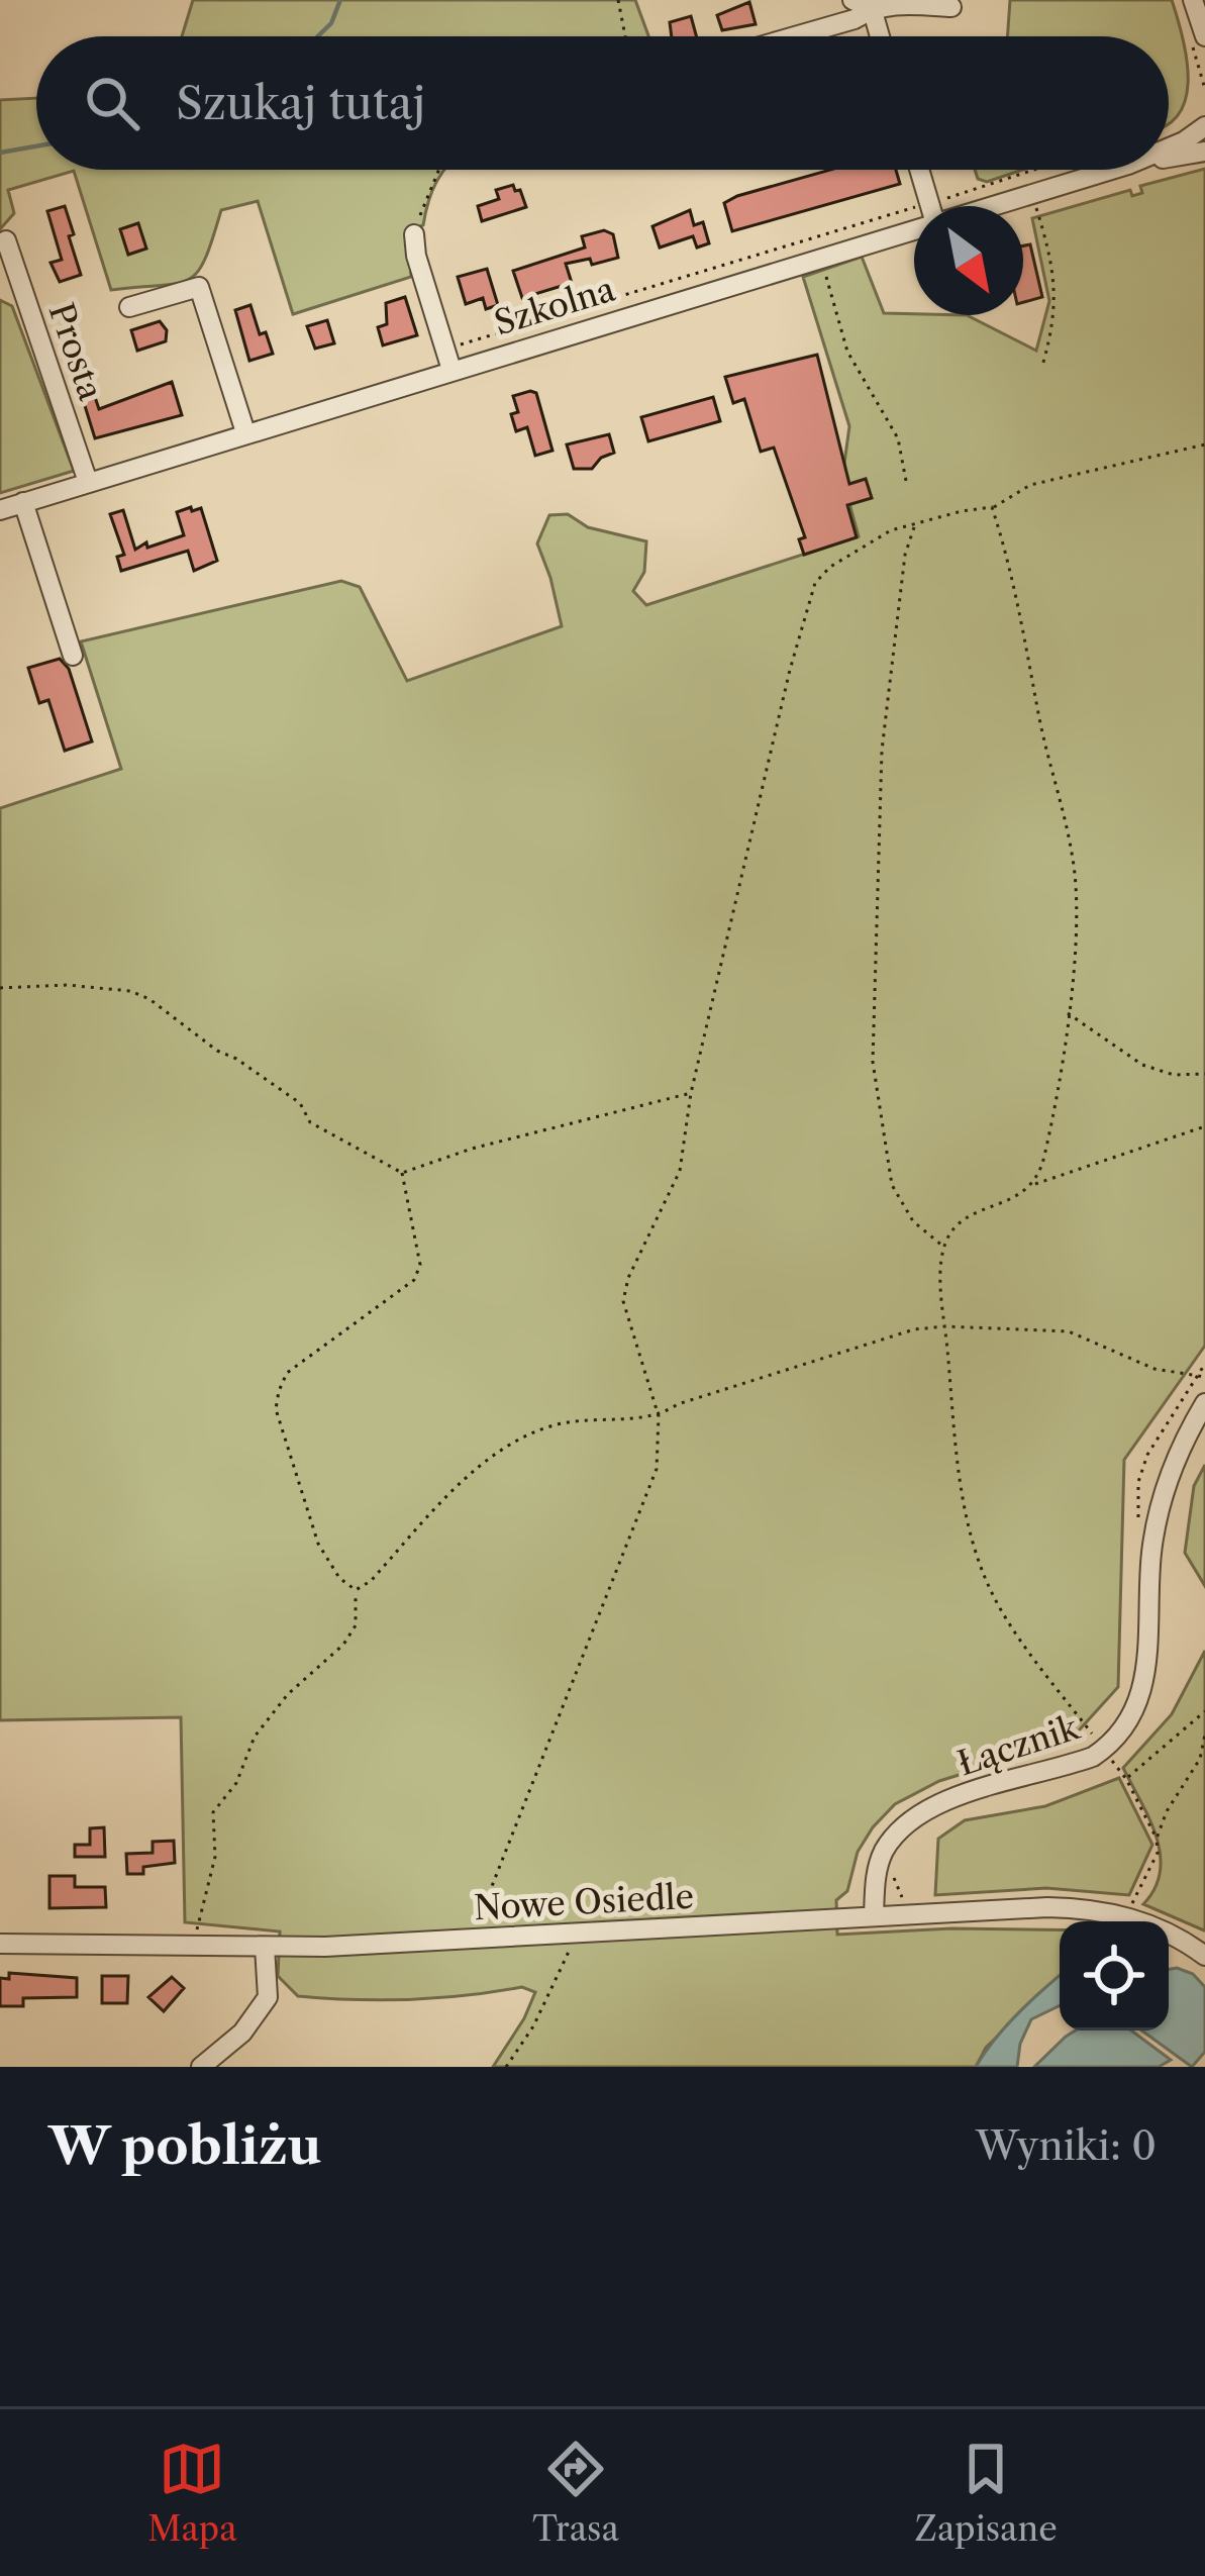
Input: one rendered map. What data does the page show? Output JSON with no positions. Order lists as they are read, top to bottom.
{
  "streets": {
    "street": [
      "Szkolna",
      "Prosta",
      "Łącznik",
      "Nowe Osiedle"
    ]
  },
  "crossings": [
    ["Szkolna", "Prosta"],
    ["Łącznik", "Nowe Osiedle"]
  ],
  "north": "bottom right",
  "page": {
    "search": "Szukaj tutaj",
    "heading": ["W pobliżu", "Wyniki: 0"],
    "nav": ["Mapa", "Trasa", "Zapisane"]
  }
}
